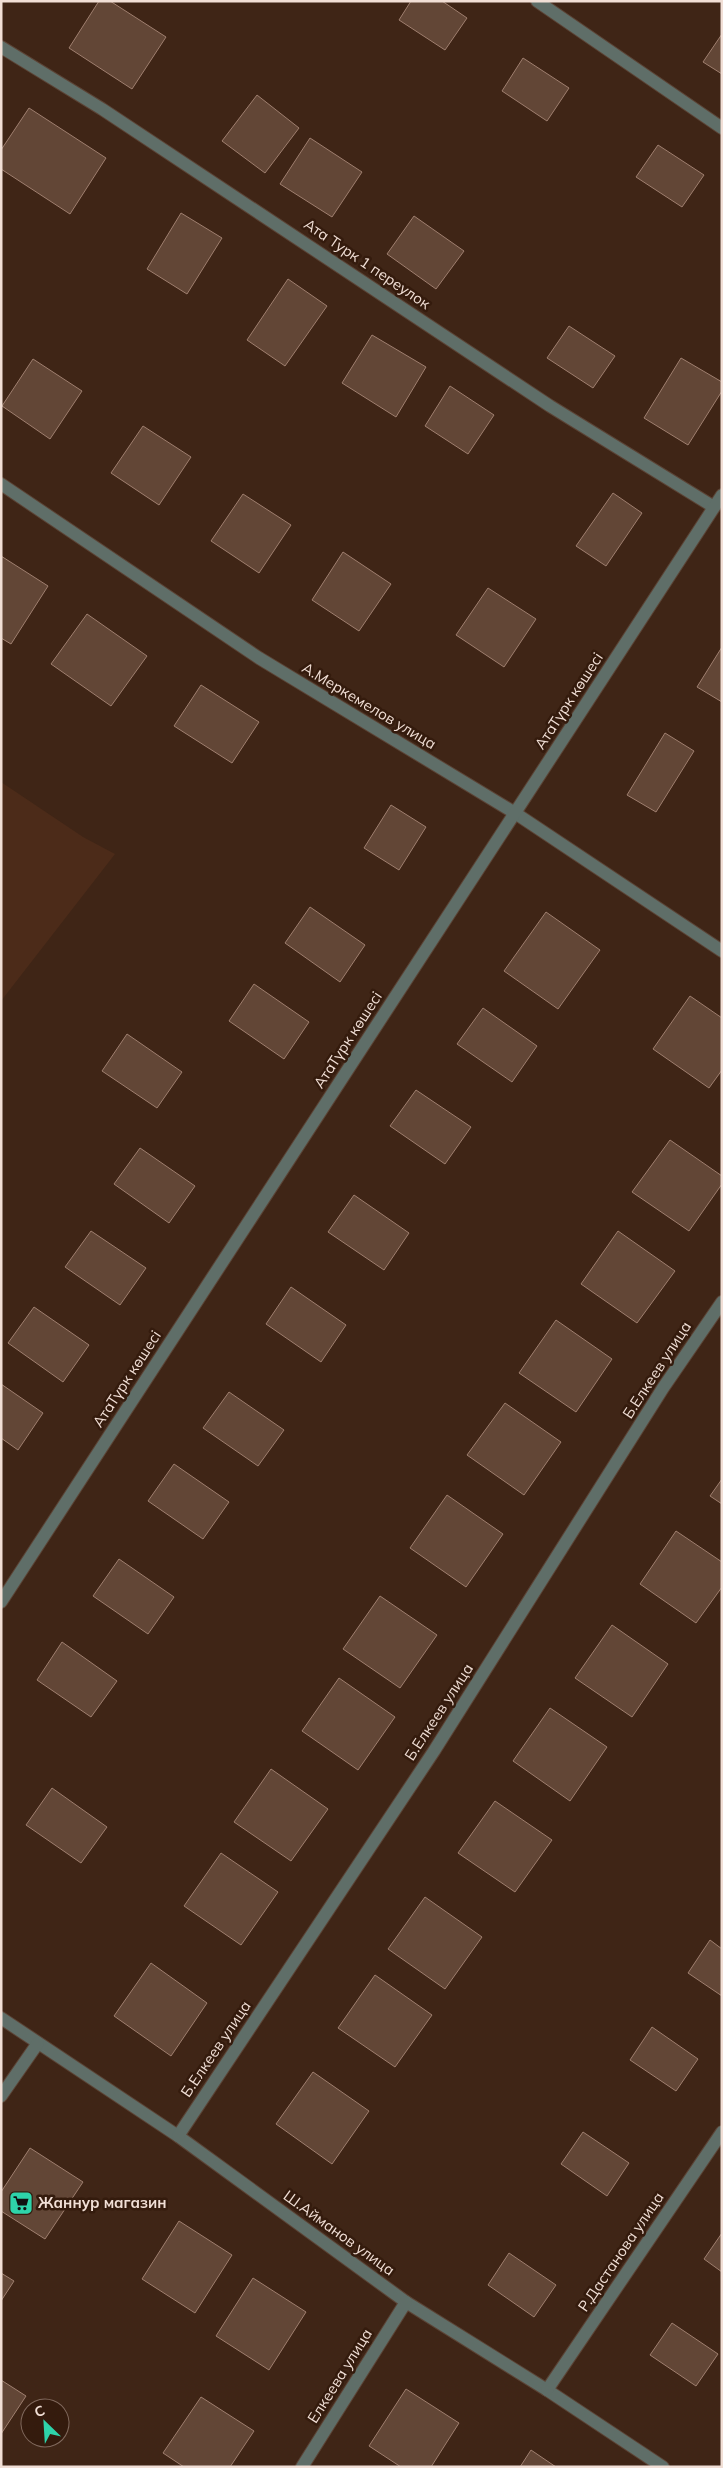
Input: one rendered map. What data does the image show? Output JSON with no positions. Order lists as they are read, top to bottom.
{
  "streets": {
    "street": [
      "Ата Турк 1 переулок",
      "АтаТүрк көшесі",
      "А.Меркемелов улица",
      "Б.Елкеев улица",
      "Ш.Айманов улица",
      "Р.Дастанова улица",
      "Елкеева улица"
    ]
  },
  "crossings": [
    ["Ата Турк 1 переулок", "АтаТүрк көшесі"],
    ["АтаТүрк көшесі", "А.Меркемелов улица"],
    ["Б.Елкеев улица", "Ш.Айманов улица"],
    ["Ш.Айманов улица", "Р.Дастанова улица"],
    ["Ш.Айманов улица", "Елкеева улица"]
  ],
  "places": {
    "supermarket": ["Жаннур магазин"]
  },
  "north": "top left"
}
